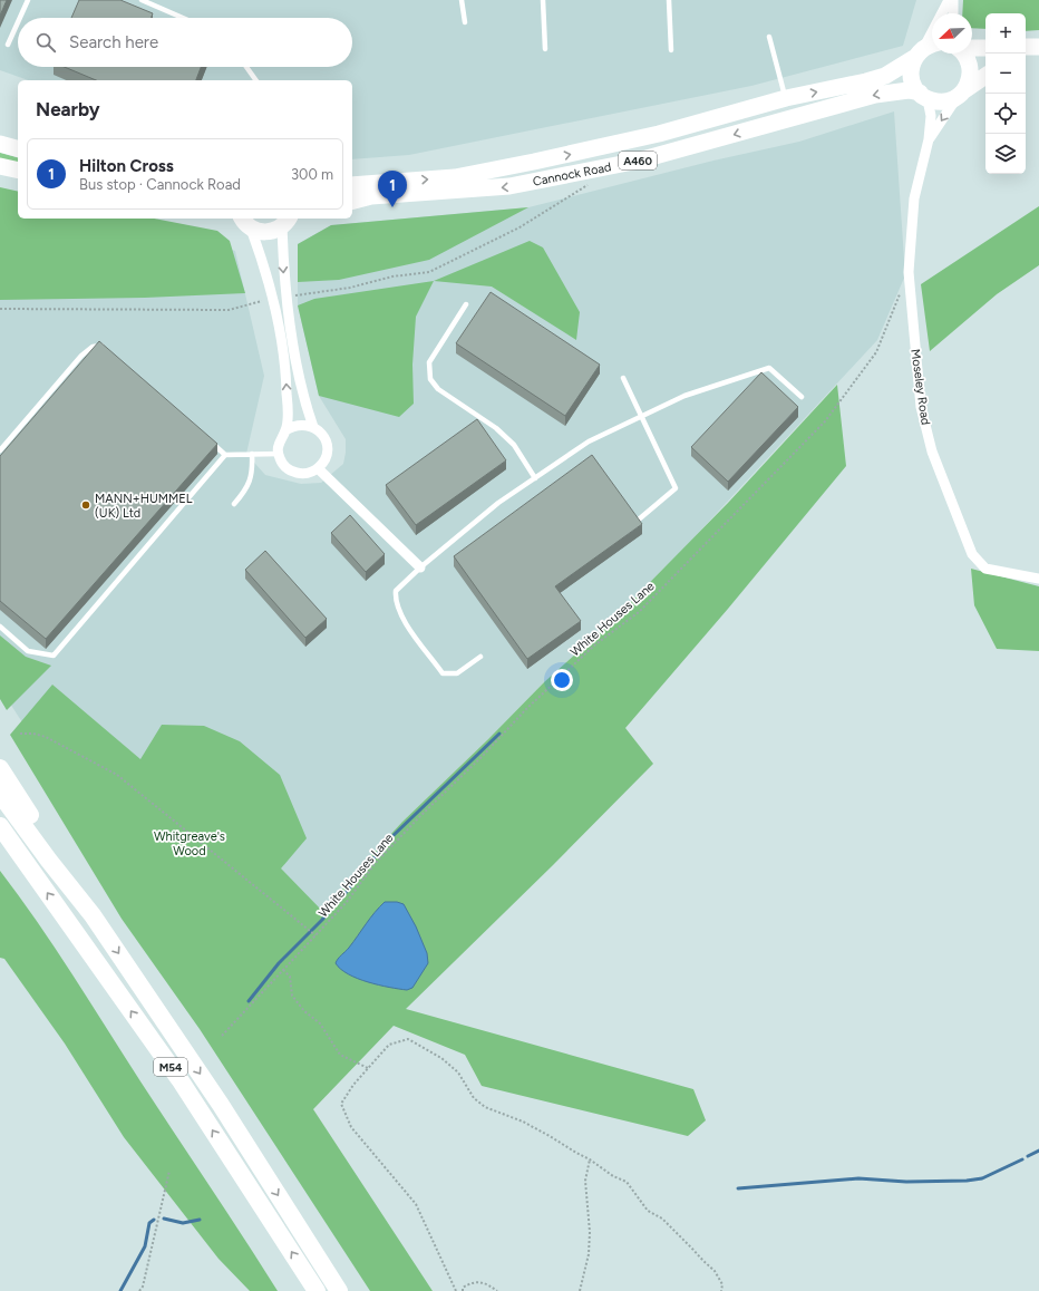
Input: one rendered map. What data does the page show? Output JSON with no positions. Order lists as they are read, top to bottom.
{
  "streets": {
    "highway": ["A460", "Cannock Road", "M54"],
    "street": ["Moseley Road"],
    "path": ["White Houses Lane"]
  },
  "crossings": [
    ["Cannock Road", "Moseley Road"]
  ],
  "parks": ["Whitgreave's Wood"],
  "places": ["MANN+HUMMEL (UK) Ltd"],
  "north": "bottom left",
  "page": {
    "map_buttons": ["+", "−"],
    "search": "Search here",
    "heading": "Nearby",
    "list": [
      {
        "mark": "1",
        "name": "Hilton Cross",
        "note": "Bus stop · Cannock Road",
        "value": "300 m"
      }
    ],
    "pins": "1"
  }
}
